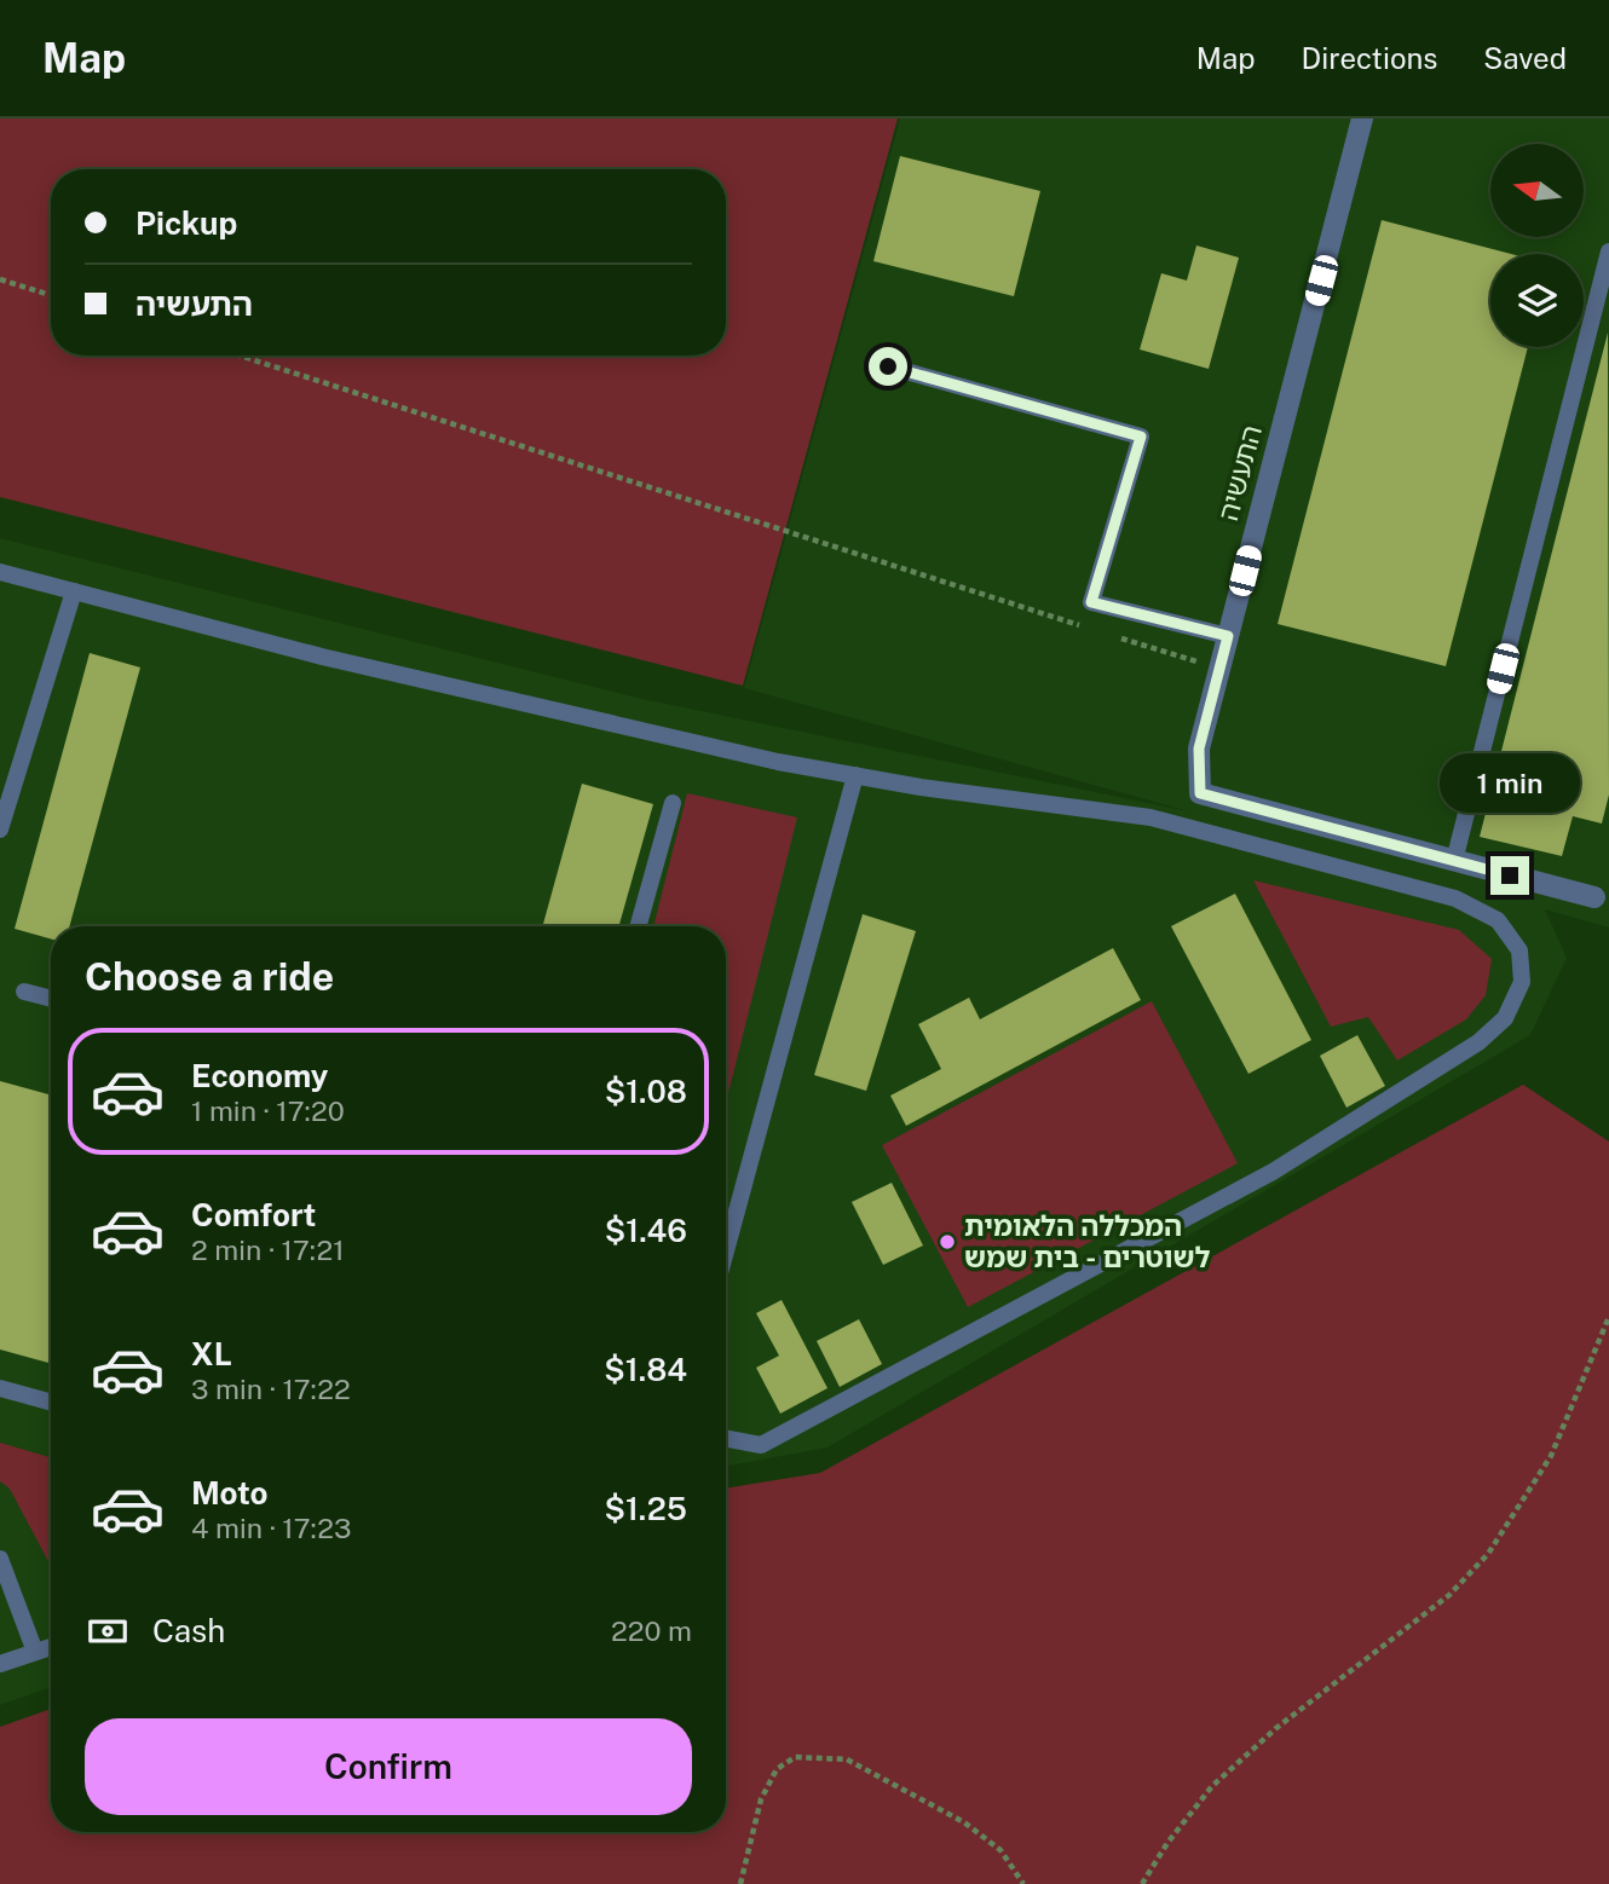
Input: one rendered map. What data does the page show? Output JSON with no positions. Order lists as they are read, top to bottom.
{
  "streets": {
    "street": ["התעשיה"]
  },
  "places": ["המכללה הלאומית לשוטרים - בית שמש"],
  "north": "left",
  "page": {
    "header": "Map",
    "nav": ["Map", "Directions", "Saved"],
    "banner": ["Pickup", "התעשיה"],
    "bubble": "1 min",
    "heading": "Choose a ride",
    "list": [
      {
        "name": "Economy",
        "note": "1 min · 17:20",
        "value": "$1.08"
      },
      {
        "name": "Comfort",
        "note": "2 min · 17:21",
        "value": "$1.46"
      },
      {
        "name": "XL",
        "note": "3 min · 17:22",
        "value": "$1.84"
      },
      {
        "name": "Moto",
        "note": "4 min · 17:23",
        "value": "$1.25"
      }
    ],
    "pay": ["Cash", "220 m"],
    "buttons": "Confirm"
  }
}
